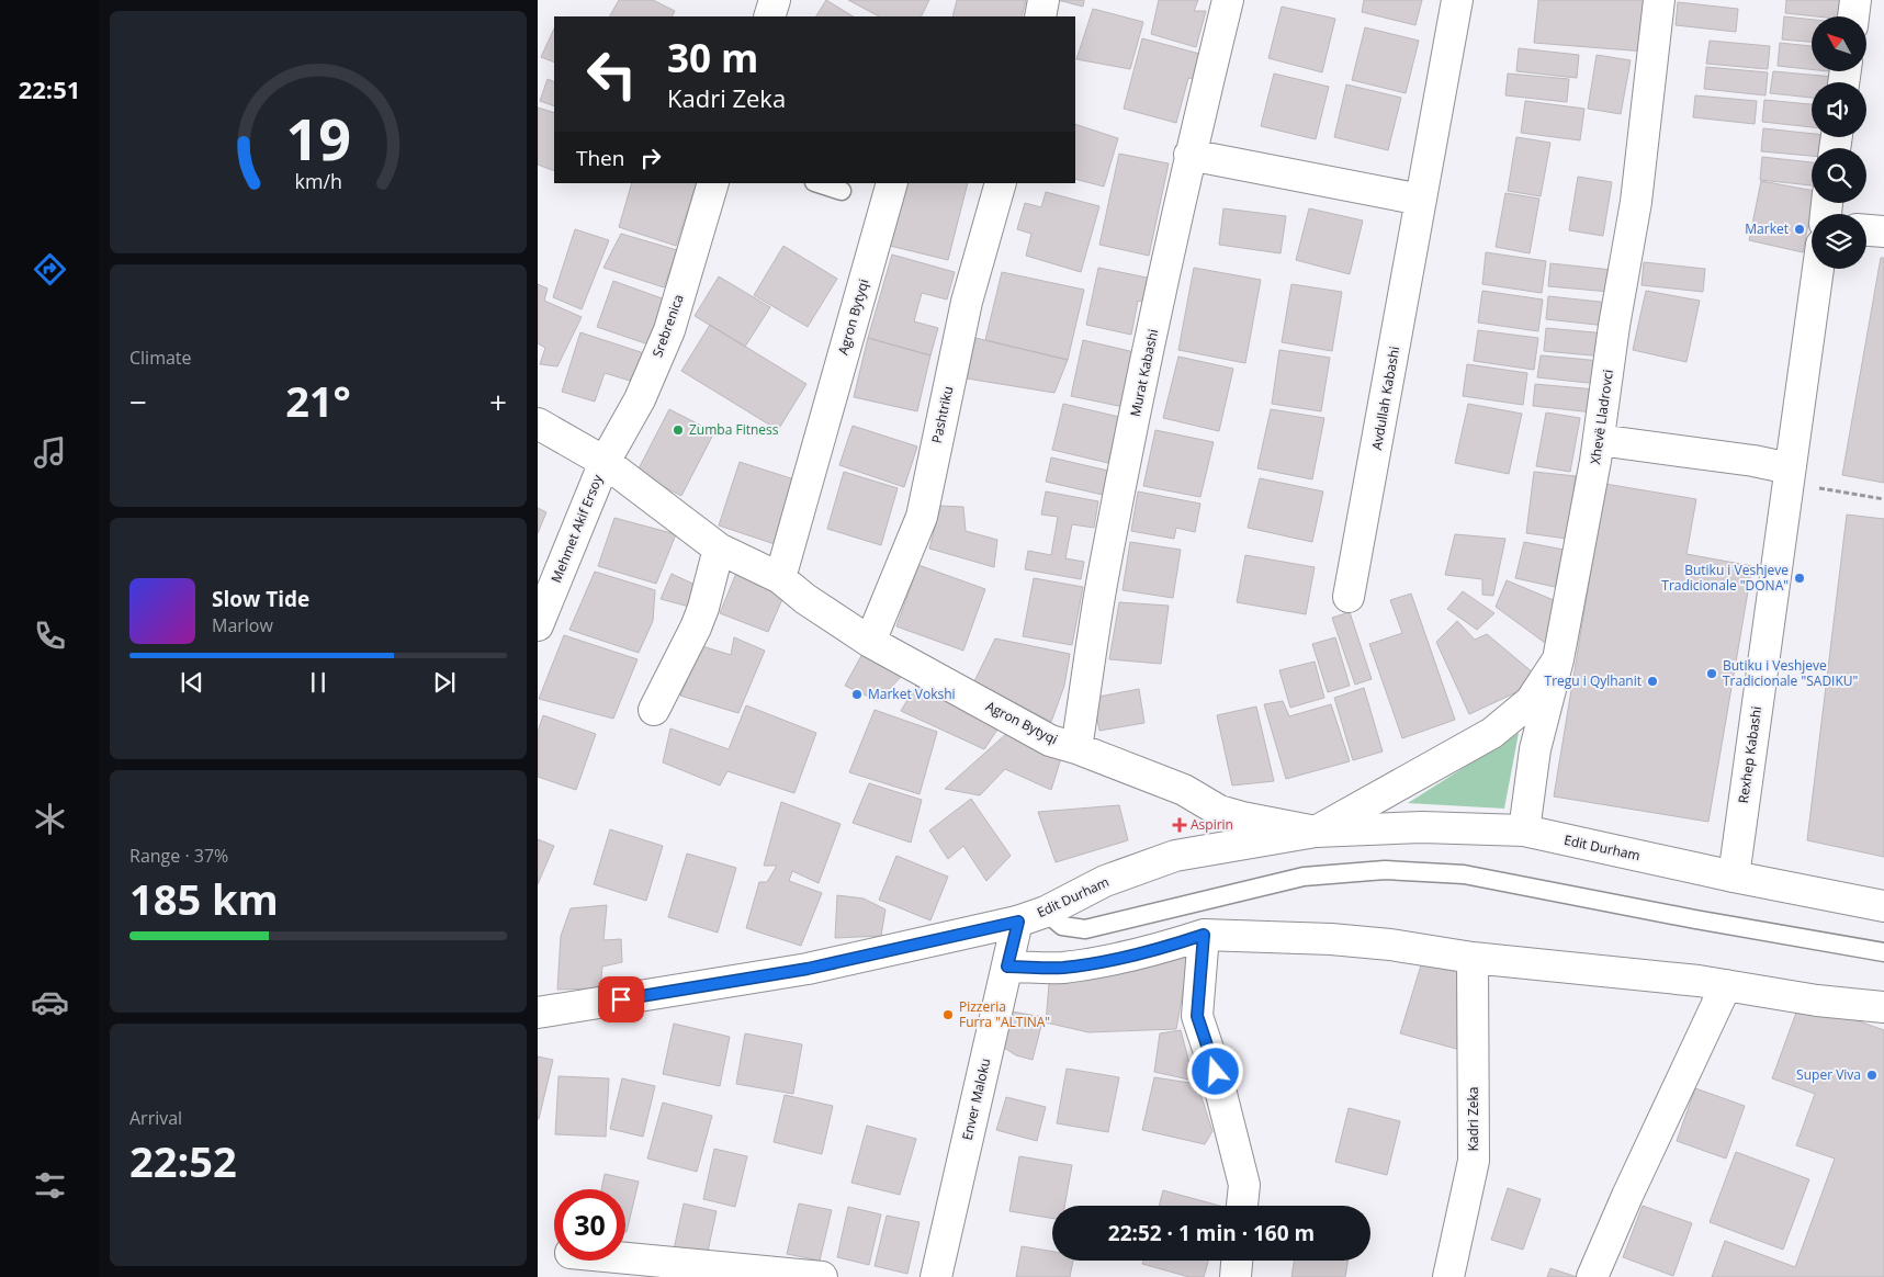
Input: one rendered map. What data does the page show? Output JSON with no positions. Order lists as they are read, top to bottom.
{
  "streets": {
    "street": [
      "Agron Bytyqi",
      "Srebrenica",
      "Murat Kabashi",
      "Avdullah Kabashi",
      "Pashtriku",
      "Xhevë Lladrovci",
      "Mehmet Akif Ersoy",
      "Rexhep Kabashi",
      "Edit Durham",
      "Enver Maloku",
      "Kadri Zeka"
    ]
  },
  "crossings": [
    ["Agron Bytyqi", "Srebrenica"],
    ["Agron Bytyqi", "Murat Kabashi"],
    ["Agron Bytyqi", "Pashtriku"],
    ["Agron Bytyqi", "Mehmet Akif Ersoy"],
    ["Agron Bytyqi", "Edit Durham"],
    ["Srebrenica", "Mehmet Akif Ersoy"],
    ["Xhevë Lladrovci", "Edit Durham"],
    ["Rexhep Kabashi", "Edit Durham"],
    ["Edit Durham", "Enver Maloku"]
  ],
  "places": {
    "other": [
      "Market",
      "Zumba Fitness",
      "Butiku i Veshjeve Tradicionale \"DONA\"",
      "Butiku i Veshjeve Tradicionale \"SADIKU\"",
      "Tregu i Qylhanit",
      "Market Vokshi",
      "Pizzeria Furra \"ALTINA\"",
      "Super Viva"
    ],
    "health": ["Aspirin"]
  },
  "north": "top left",
  "page": {
    "tabs": "22:51",
    "turn": ["30 m", "Kadri Zeka"],
    "then": "Then",
    "tile": [
      "Climate",
      ["Range · 37%", "185 km"],
      ["Arrival", "22:52"]
    ],
    "heat": ["−", "21°", "+"],
    "song": ["Slow Tide", "Marlow"],
    "limit": "30",
    "trip": "22:52 · 1 min · 160 m",
    "gauge": ["19", "km/h"]
  }
}
